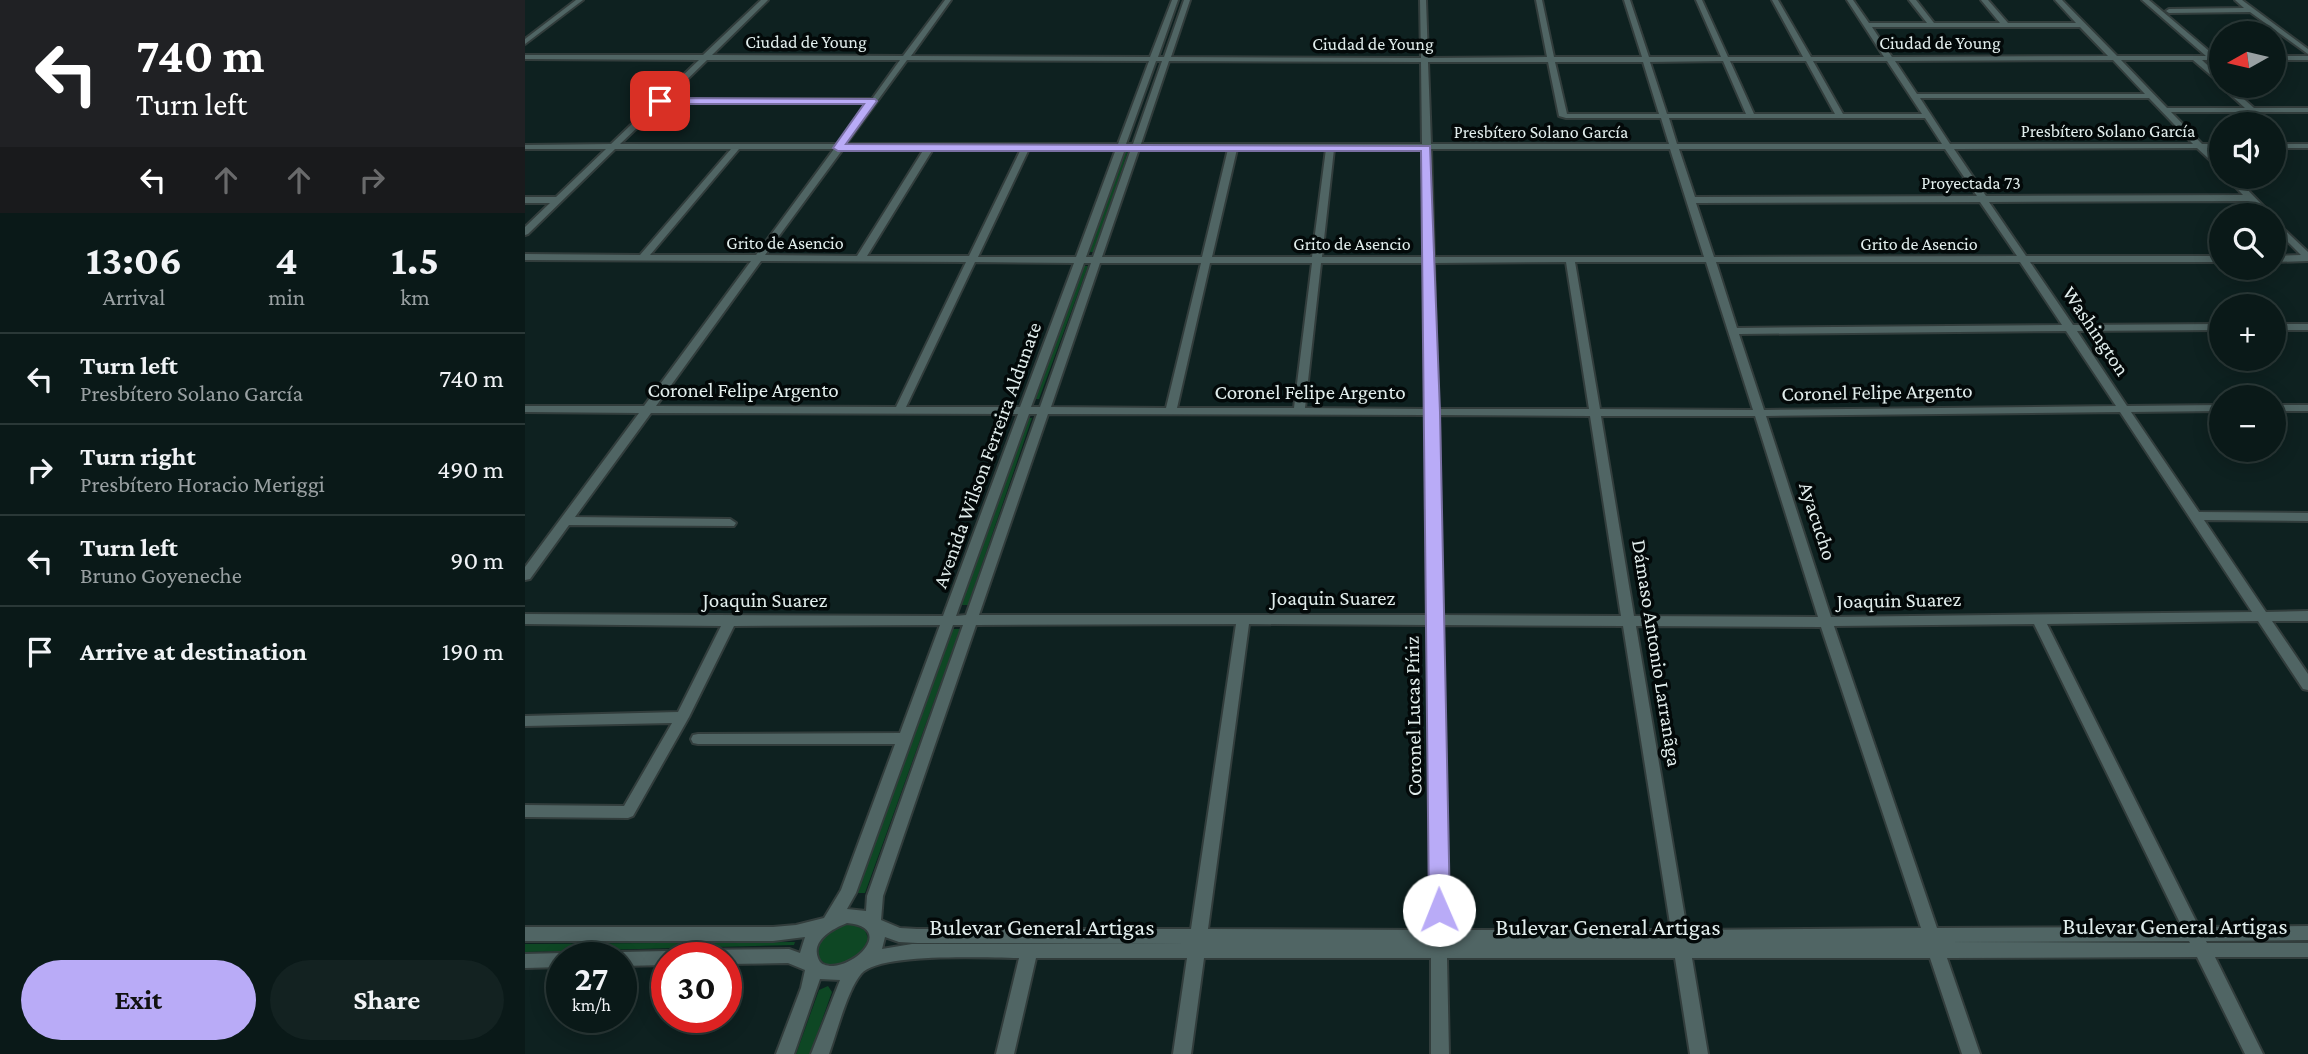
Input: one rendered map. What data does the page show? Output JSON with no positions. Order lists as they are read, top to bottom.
{
  "streets": {
    "street": [
      "Ciudad de Young",
      "Presbítero Solano García",
      "Proyectada 73",
      "Grito de Asencio",
      "Washington",
      "Coronel Felipe Argento",
      "Avenida Wilson Ferreira Aldunate",
      "Ayacucho",
      "Joaquin Suarez",
      "Dámaso Antonio Larranãga",
      "Coronel Lucas Píriz",
      "Bulevar General Artigas"
    ]
  },
  "crossings": [
    ["Ciudad de Young", "Washington"],
    ["Ciudad de Young", "Avenida Wilson Ferreira Aldunate"],
    ["Ciudad de Young", "Ayacucho"],
    ["Ciudad de Young", "Coronel Lucas Píriz"],
    ["Presbítero Solano García", "Washington"],
    ["Presbítero Solano García", "Avenida Wilson Ferreira Aldunate"],
    ["Presbítero Solano García", "Ayacucho"],
    ["Presbítero Solano García", "Coronel Lucas Píriz"],
    ["Proyectada 73", "Washington"],
    ["Proyectada 73", "Ayacucho"],
    ["Grito de Asencio", "Washington"],
    ["Grito de Asencio", "Avenida Wilson Ferreira Aldunate"],
    ["Grito de Asencio", "Ayacucho"],
    ["Grito de Asencio", "Dámaso Antonio Larranãga"],
    ["Grito de Asencio", "Coronel Lucas Píriz"],
    ["Washington", "Coronel Felipe Argento"],
    ["Washington", "Joaquin Suarez"],
    ["Coronel Felipe Argento", "Avenida Wilson Ferreira Aldunate"],
    ["Coronel Felipe Argento", "Ayacucho"],
    ["Coronel Felipe Argento", "Dámaso Antonio Larranãga"],
    ["Coronel Felipe Argento", "Coronel Lucas Píriz"],
    ["Avenida Wilson Ferreira Aldunate", "Joaquin Suarez"],
    ["Avenida Wilson Ferreira Aldunate", "Bulevar General Artigas"],
    ["Ayacucho", "Joaquin Suarez"],
    ["Ayacucho", "Bulevar General Artigas"],
    ["Joaquin Suarez", "Dámaso Antonio Larranãga"],
    ["Joaquin Suarez", "Coronel Lucas Píriz"],
    ["Dámaso Antonio Larranãga", "Bulevar General Artigas"],
    ["Coronel Lucas Píriz", "Bulevar General Artigas"]
  ],
  "north": "left",
  "page": {
    "turn": ["740 m", "Turn left"],
    "map_buttons": ["+", "−"],
    "eta": [
      "13:06",
      "Arrival",
      "4",
      "min",
      "1.5",
      "km"
    ],
    "list": [
      {
        "name": "Turn left",
        "note": "Presbítero Solano García",
        "value": "740 m"
      },
      {
        "name": "Turn right",
        "note": "Presbítero Horacio Meriggi",
        "value": "490 m"
      },
      {
        "name": "Turn left",
        "note": "Bruno Goyeneche",
        "value": "90 m"
      },
      {
        "name": "Arrive at destination",
        "value": "190 m"
      }
    ],
    "speed": "27 km/h",
    "limit": "30",
    "buttons": ["Exit", "Share"]
  }
}
